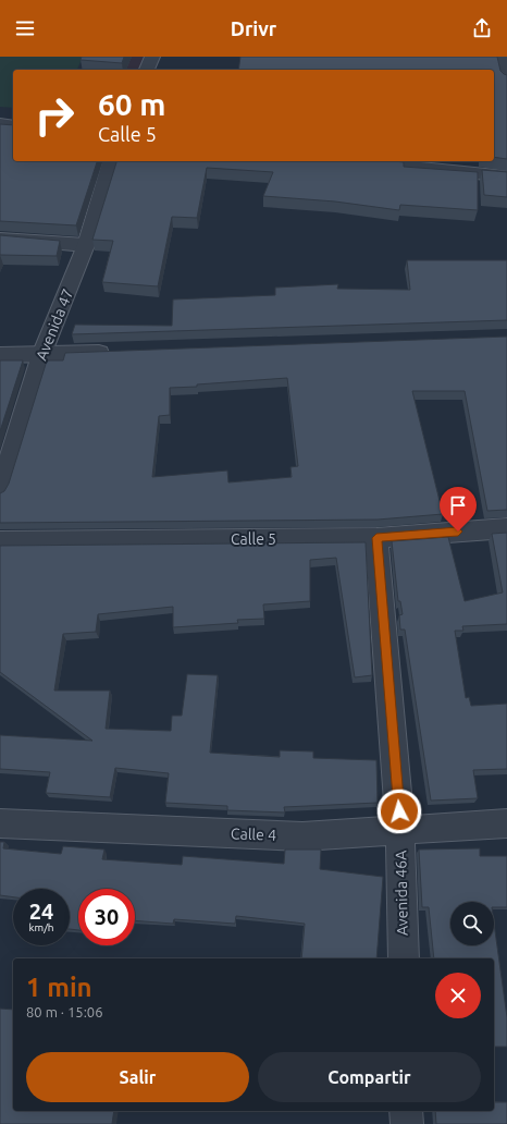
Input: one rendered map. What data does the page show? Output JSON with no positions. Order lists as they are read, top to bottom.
{
  "streets": {
    "street": [
      "Avenida 47",
      "Calle 5",
      "Calle 4",
      "Avenida 46A"
    ]
  },
  "crossings": [
    ["Calle 5", "Avenida 46A"],
    ["Calle 4", "Avenida 46A"]
  ],
  "page": {
    "header": "Drivr",
    "turn": ["60 m", "Calle 5"],
    "speed": "24 km/h",
    "limit": "30",
    "heading": ["1 min", "80 m · 15:06"],
    "buttons": ["Salir", "Compartir"]
  }
}
